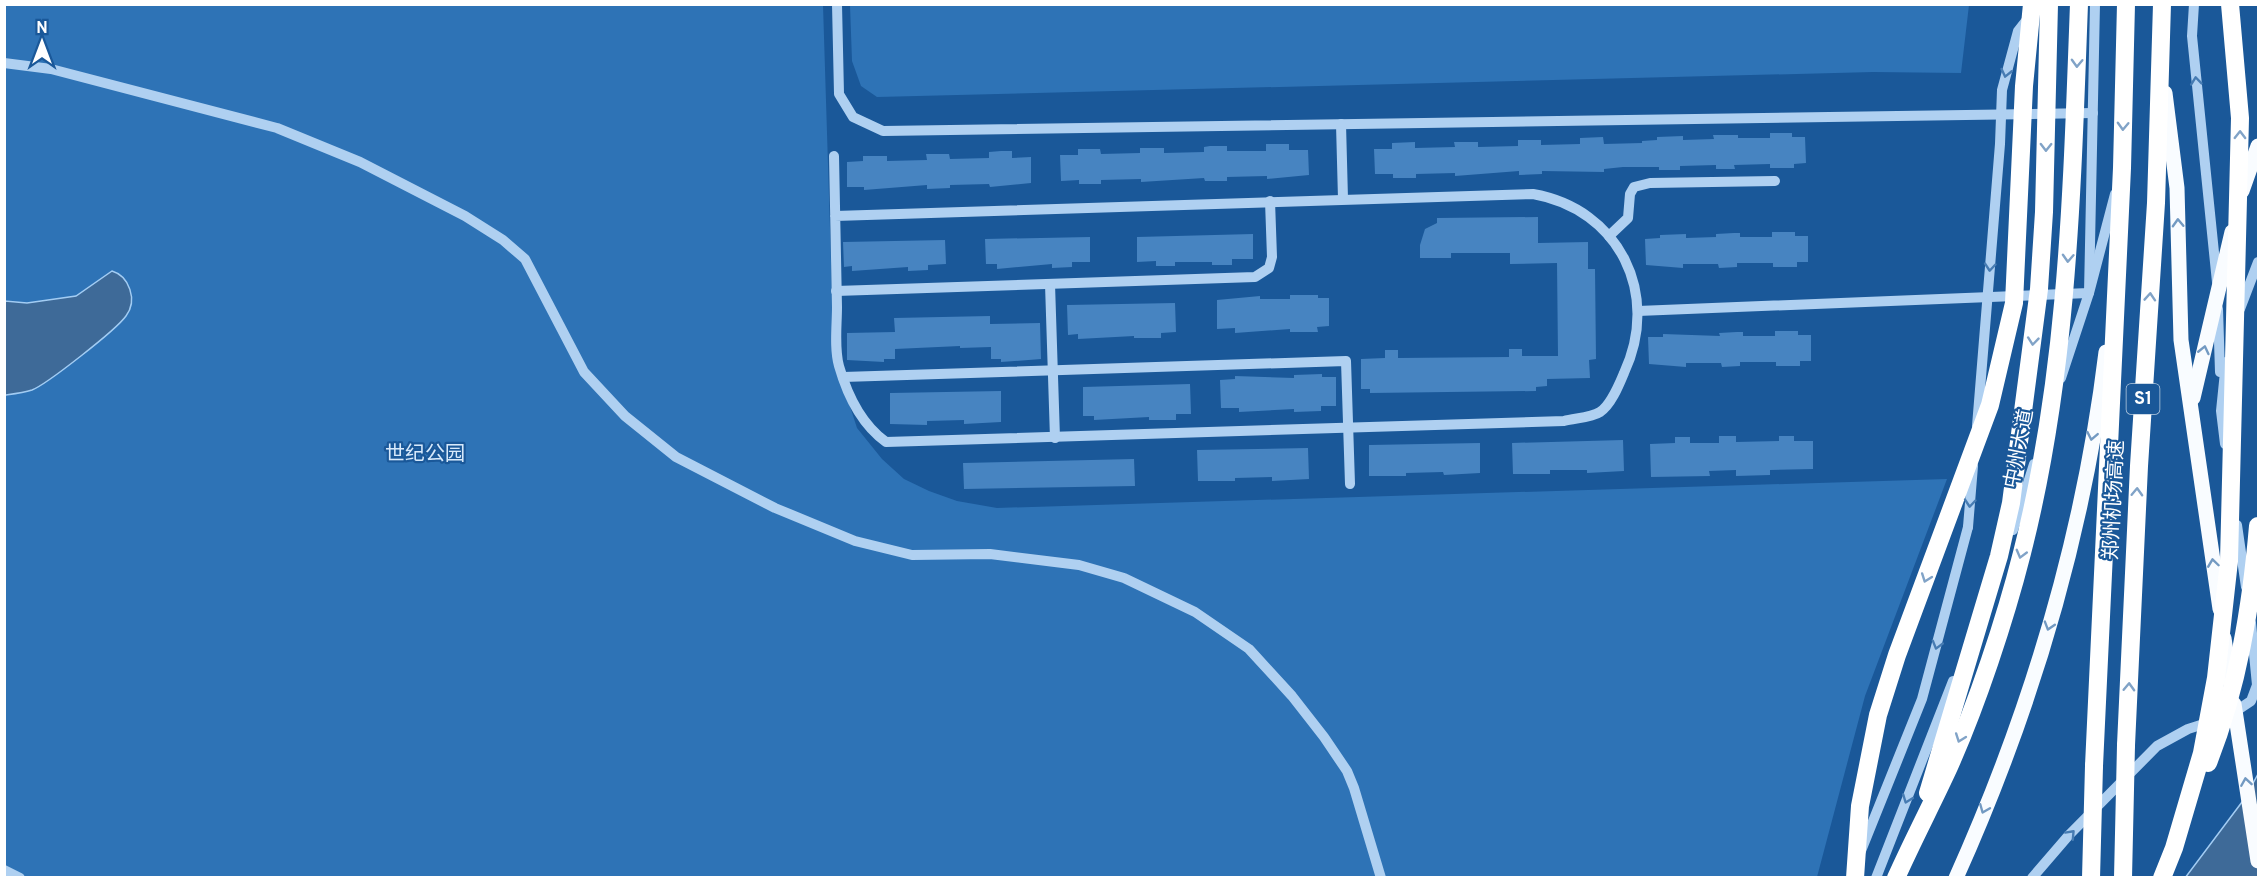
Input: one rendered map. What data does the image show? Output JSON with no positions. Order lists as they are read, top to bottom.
{
  "streets": {
    "highway": ["S1", "中州大道", "郑州机场高速"]
  },
  "parks": ["世纪公园"],
  "north": "top"
}
